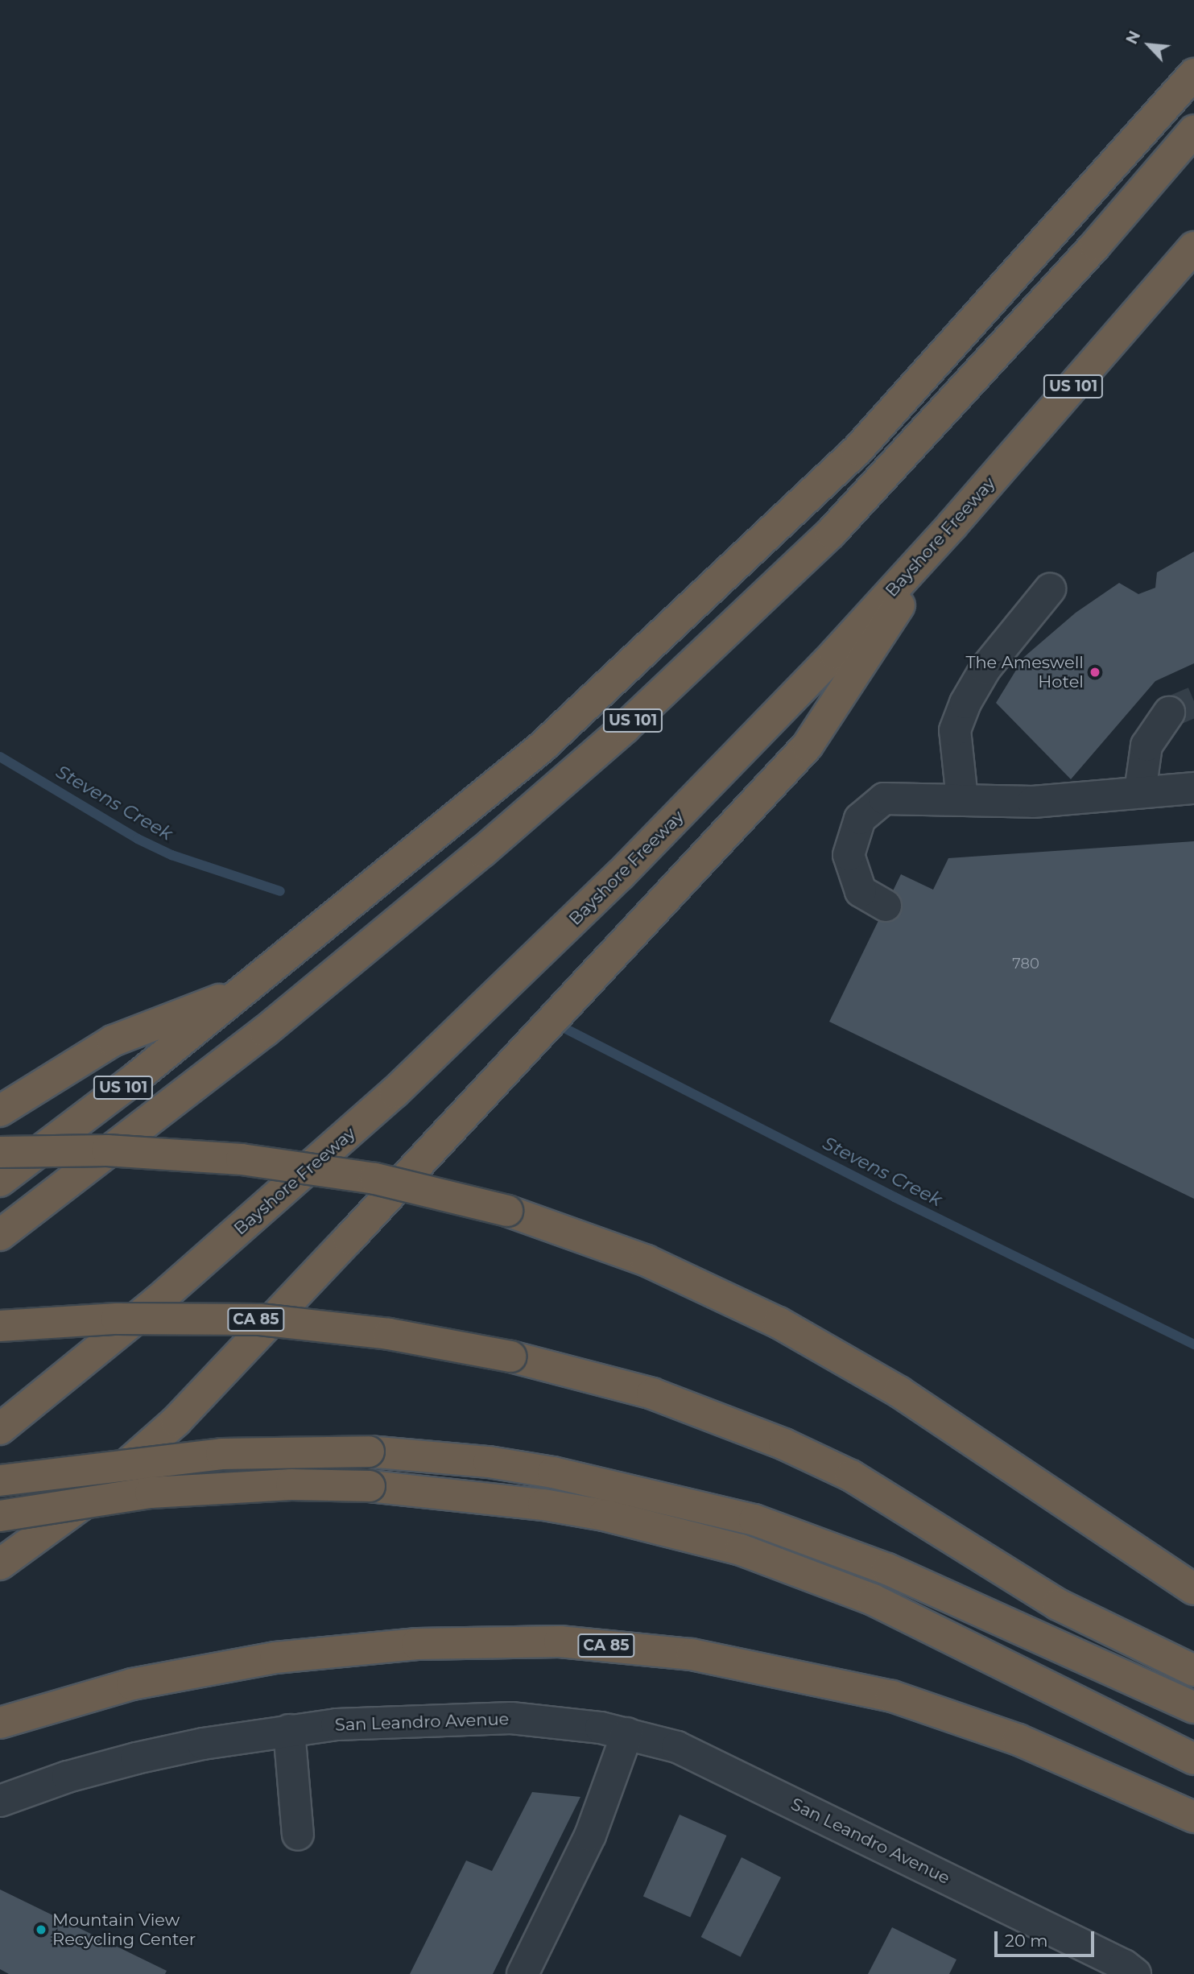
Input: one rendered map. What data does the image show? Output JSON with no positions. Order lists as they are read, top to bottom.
{
  "streets": {
    "highway": ["US 101", "Bayshore Freeway", "CA 85"],
    "street": ["San Leandro Avenue"]
  },
  "water": ["Stevens Creek"],
  "places": ["The Ameswell Hotel", "Mountain View Recycling Center"],
  "house_numbers": ["780"],
  "scale_bar": "20 m",
  "north": "top left"
}
